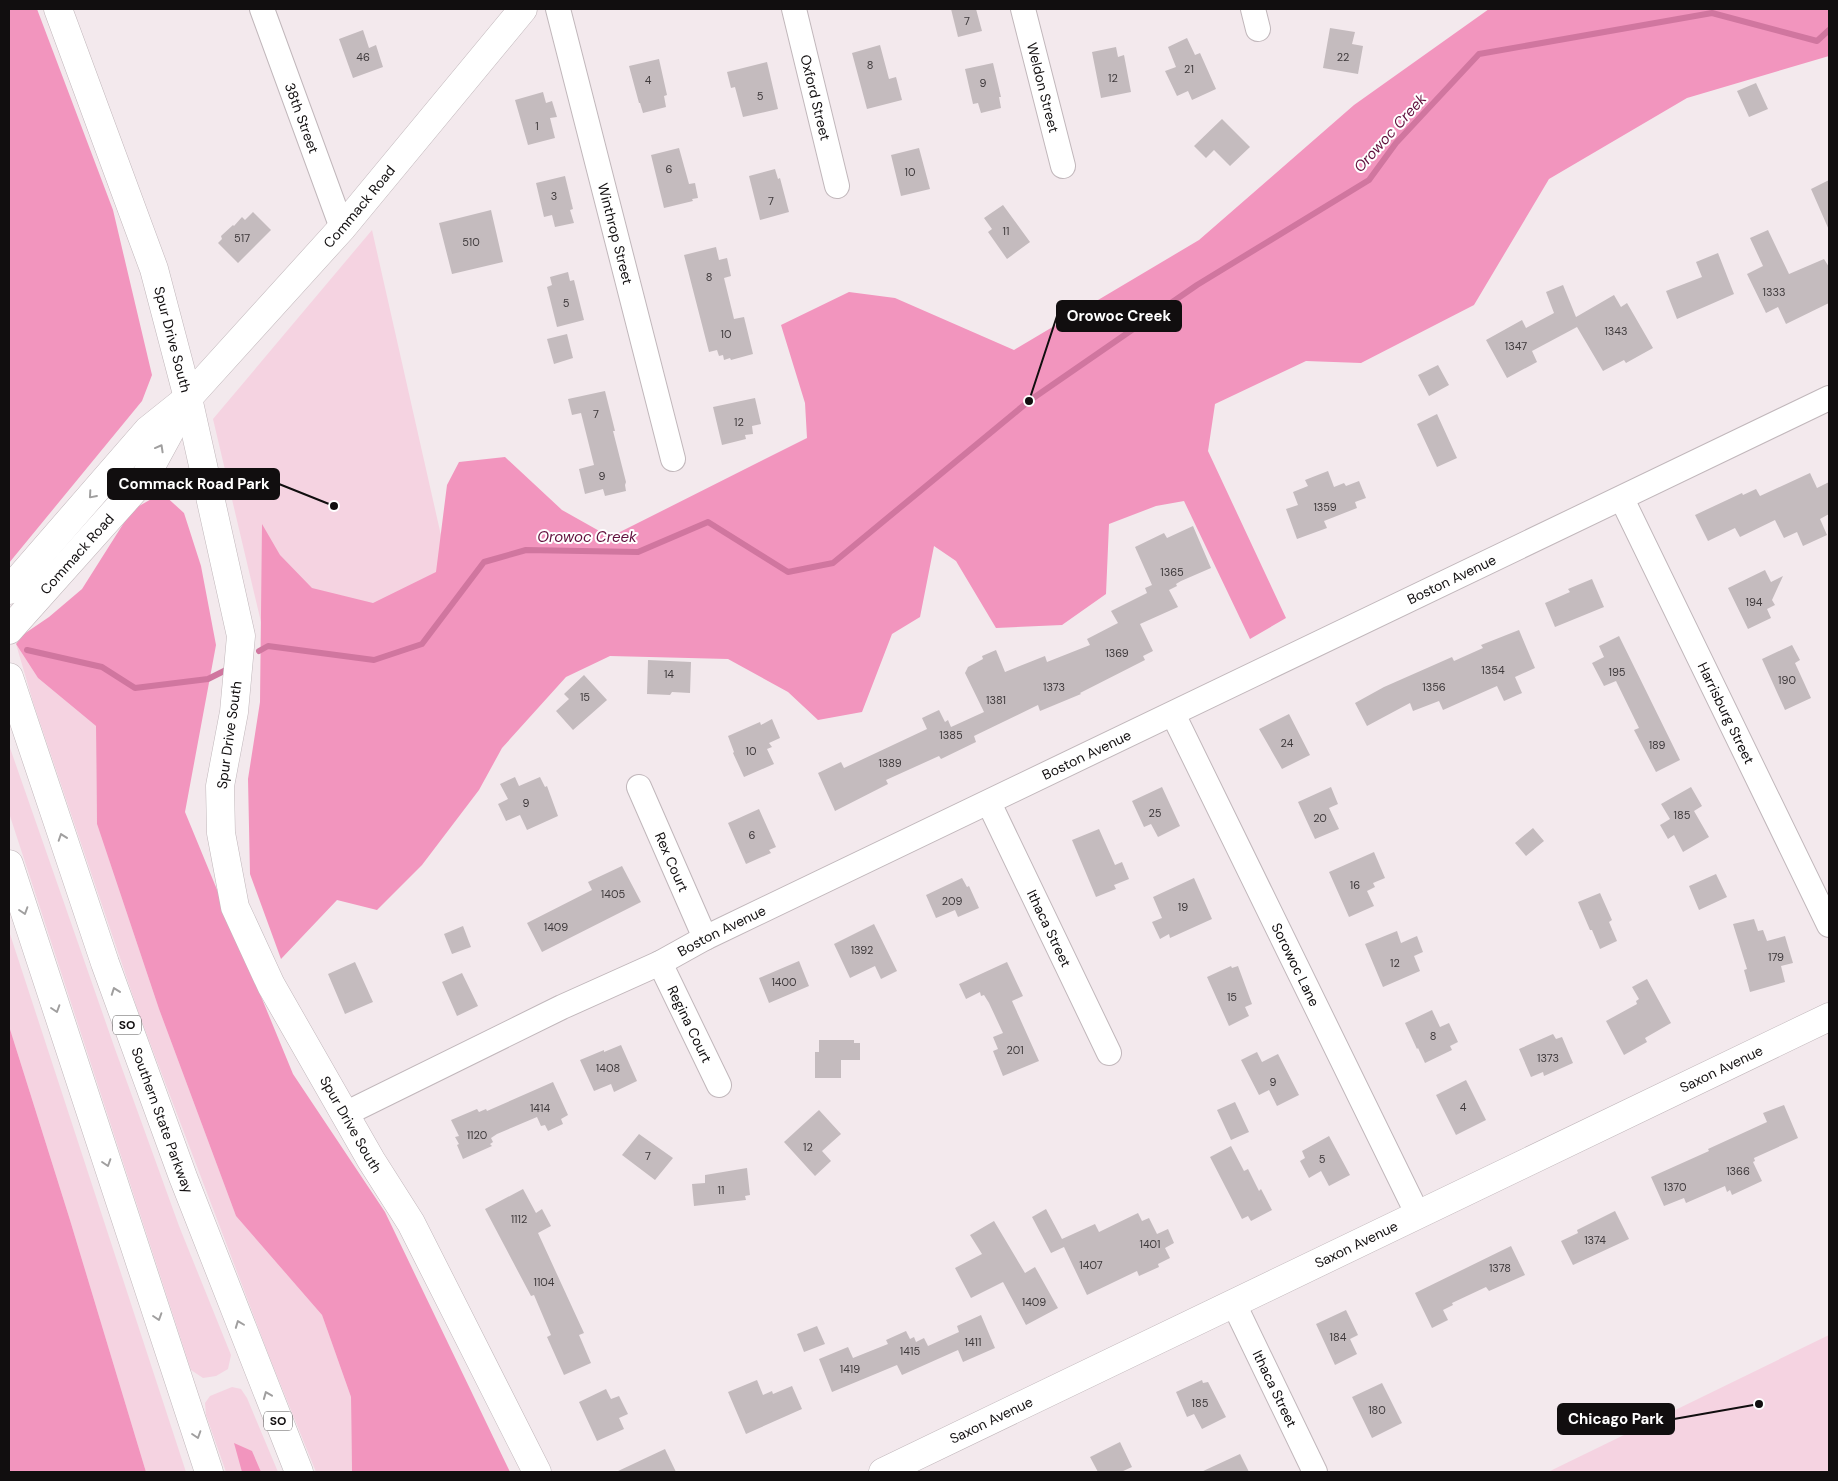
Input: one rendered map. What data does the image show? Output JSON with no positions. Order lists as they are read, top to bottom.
{
  "streets": {
    "main road": [
      "Commack Road",
      "Spur Drive South",
      "SO",
      "Saxon Avenue",
      "Southern State Parkway"
    ],
    "street": [
      "Weldon Street",
      "Oxford Street",
      "38th Street",
      "Winthrop Street",
      "Boston Avenue",
      "Harrisburg Street",
      "Rex Court",
      "Ithaca Street",
      "Sorowoc Lane",
      "Regina Court"
    ]
  },
  "crossings": [
    ["38th Street", "Commack Road"],
    ["Commack Road", "Spur Drive South"],
    ["Spur Drive South", "Boston Avenue"],
    ["Boston Avenue", "Harrisburg Street"],
    ["Boston Avenue", "Rex Court"],
    ["Boston Avenue", "Ithaca Street"],
    ["Boston Avenue", "Sorowoc Lane"],
    ["Boston Avenue", "Regina Court"],
    ["Ithaca Street", "Saxon Avenue"],
    ["Sorowoc Lane", "Saxon Avenue"]
  ],
  "water": ["Orowoc Creek"],
  "places": ["Orowoc Creek", "Commack Road Park", "Chicago Park"],
  "house_numbers": [
    "7",
    "46",
    "22",
    "8",
    "21",
    "12",
    "4",
    "9",
    "5",
    "1",
    "6",
    "10",
    "3",
    "7",
    "11",
    "517",
    "510",
    "8",
    "1333",
    "5",
    "1343",
    "10",
    "1347",
    "7",
    "12",
    "9",
    "1359",
    "1365",
    "194",
    "1369",
    "1354",
    "195",
    "14",
    "190",
    "1373",
    "1356",
    "15",
    "1381",
    "1385",
    "24",
    "189",
    "10",
    "1389",
    "9",
    "25",
    "185",
    "20",
    "6",
    "16",
    "1405",
    "209",
    "19",
    "1409",
    "1392",
    "179",
    "12",
    "1400",
    "15",
    "8",
    "201",
    "1373",
    "1408",
    "9",
    "4",
    "1414",
    "1120",
    "12",
    "7",
    "5",
    "1366",
    "1370",
    "11",
    "1112",
    "1374",
    "1401",
    "1407",
    "1378",
    "1104",
    "1409",
    "184",
    "1411",
    "1415",
    "1419",
    "185",
    "180"
  ]
}
